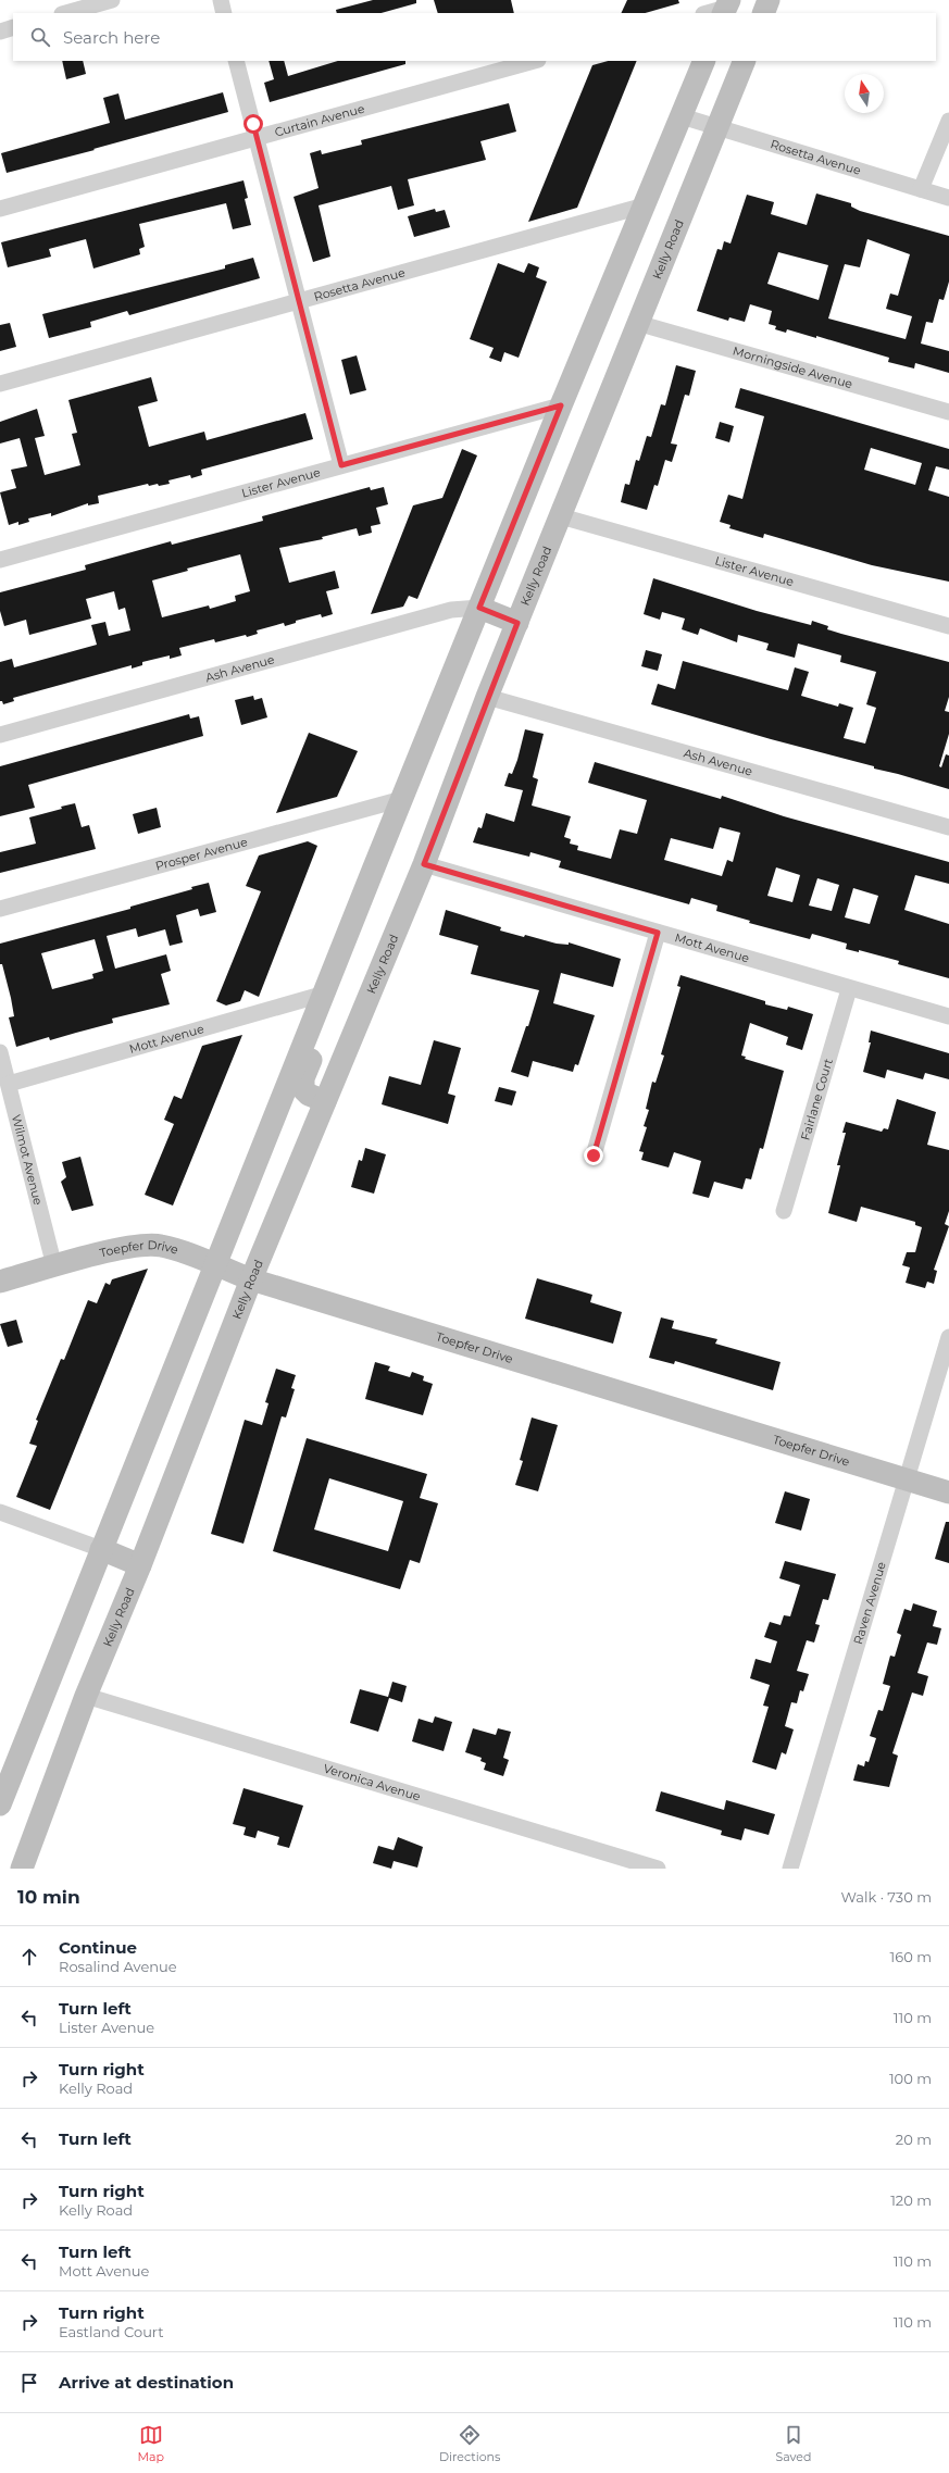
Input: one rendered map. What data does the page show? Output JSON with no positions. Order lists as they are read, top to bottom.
{
  "streets": {
    "street": [
      "Curtain Avenue",
      "Rosetta Avenue",
      "Kelly Road",
      "Morningside Avenue",
      "Lister Avenue",
      "Ash Avenue",
      "Prosper Avenue",
      "Mott Avenue",
      "Fairlane Court",
      "Wilmot Avenue",
      "Toepfer Drive",
      "Raven Avenue",
      "Veronica Avenue"
    ]
  },
  "crossings": [
    ["Rosetta Avenue", "Kelly Road"],
    ["Kelly Road", "Morningside Avenue"],
    ["Kelly Road", "Lister Avenue"],
    ["Kelly Road", "Ash Avenue"],
    ["Kelly Road", "Mott Avenue"],
    ["Kelly Road", "Toepfer Drive"],
    ["Kelly Road", "Veronica Avenue"],
    ["Mott Avenue", "Fairlane Court"],
    ["Mott Avenue", "Wilmot Avenue"],
    ["Wilmot Avenue", "Toepfer Drive"],
    ["Toepfer Drive", "Raven Avenue"]
  ],
  "north": "top",
  "page": {
    "search": "Search here",
    "heading": ["10 min", "Walk · 730 m"],
    "list": [
      ["Continue", "Rosalind Avenue", "160 m"],
      ["Turn left", "Lister Avenue", "110 m"],
      ["Turn right", "Kelly Road", "100 m"],
      ["Turn left", "20 m"],
      ["Turn right", "Kelly Road", "120 m"],
      ["Turn left", "Mott Avenue", "110 m"],
      ["Turn right", "Eastland Court", "110 m"],
      "Arrive at destination"
    ],
    "nav": ["Map", "Directions", "Saved"]
  }
}
